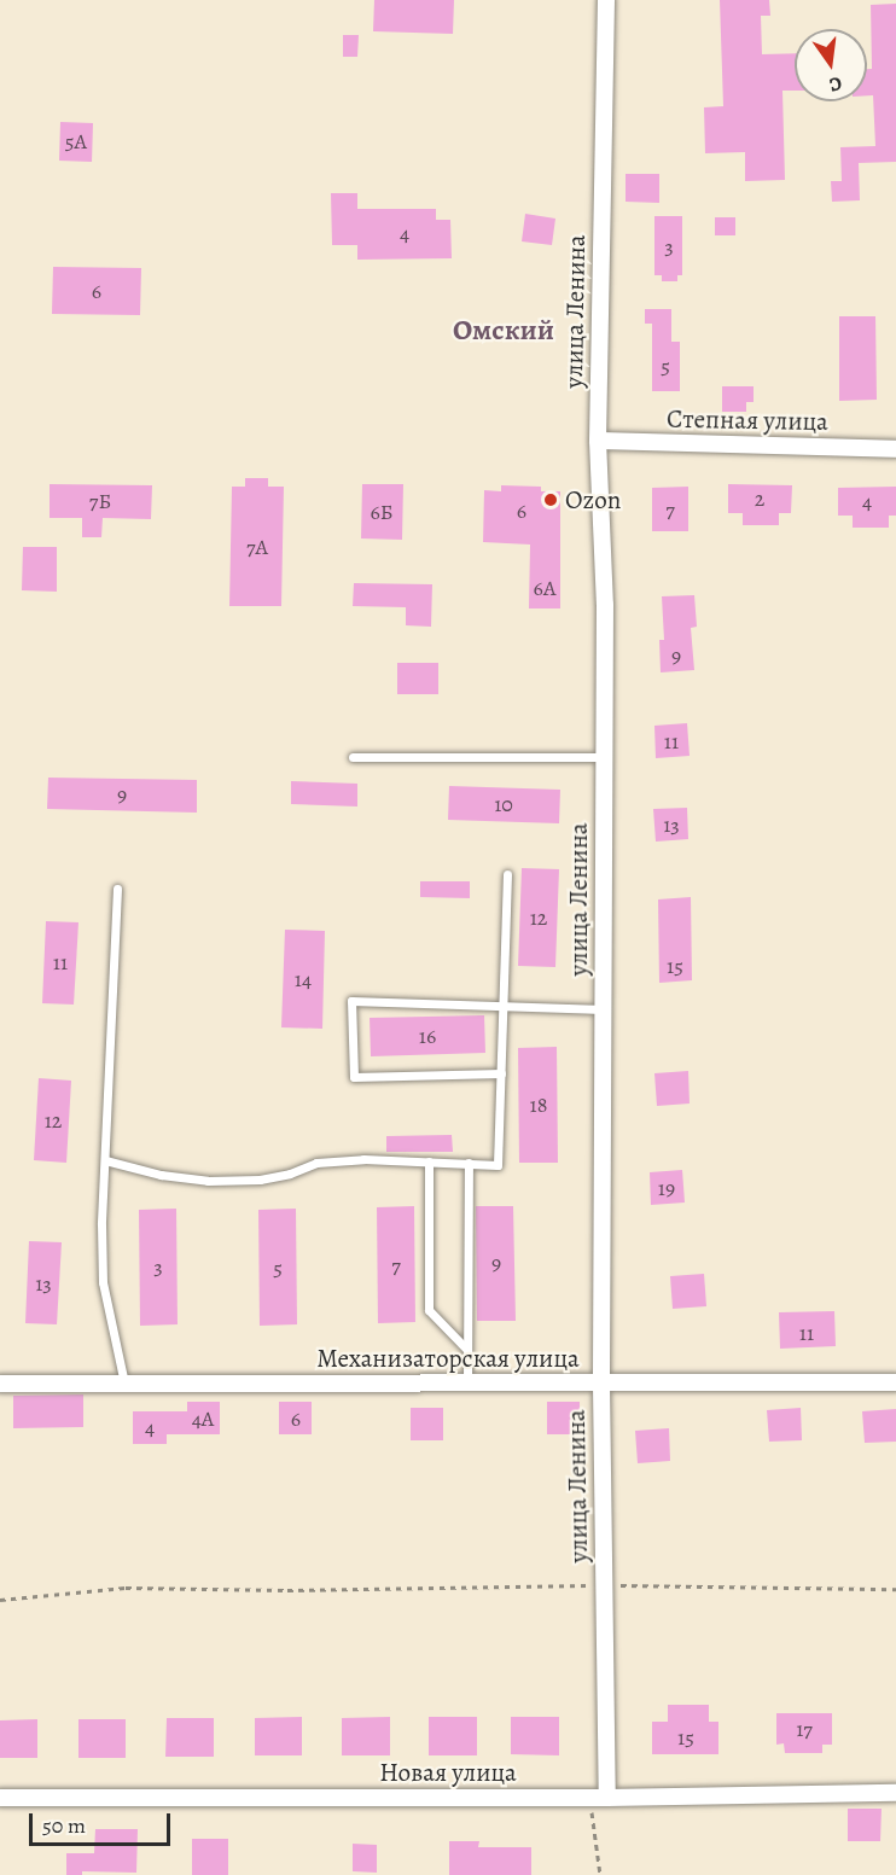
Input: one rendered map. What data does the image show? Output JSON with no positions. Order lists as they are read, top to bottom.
{
  "streets": {
    "street": [
      "улица Ленина",
      "Степная улица",
      "Механизаторская улица",
      "Новая улица"
    ]
  },
  "crossings": [
    ["улица Ленина", "Степная улица"],
    ["улица Ленина", "Механизаторская улица"],
    ["улица Ленина", "Новая улица"]
  ],
  "districts": ["Омский"],
  "places": ["Ozon"],
  "house_numbers": [
    "5А",
    "4",
    "3",
    "6",
    "5",
    "2",
    "7Б",
    "4",
    "7",
    "6",
    "6Б",
    "7А",
    "6А",
    "9",
    "11",
    "9",
    "10",
    "13",
    "12",
    "11",
    "15",
    "14",
    "16",
    "18",
    "12",
    "19",
    "9",
    "7",
    "3",
    "5",
    "13",
    "11",
    "4А",
    "6",
    "4",
    "17",
    "15"
  ],
  "scale_bar": "50 m",
  "north": "bottom"
}
